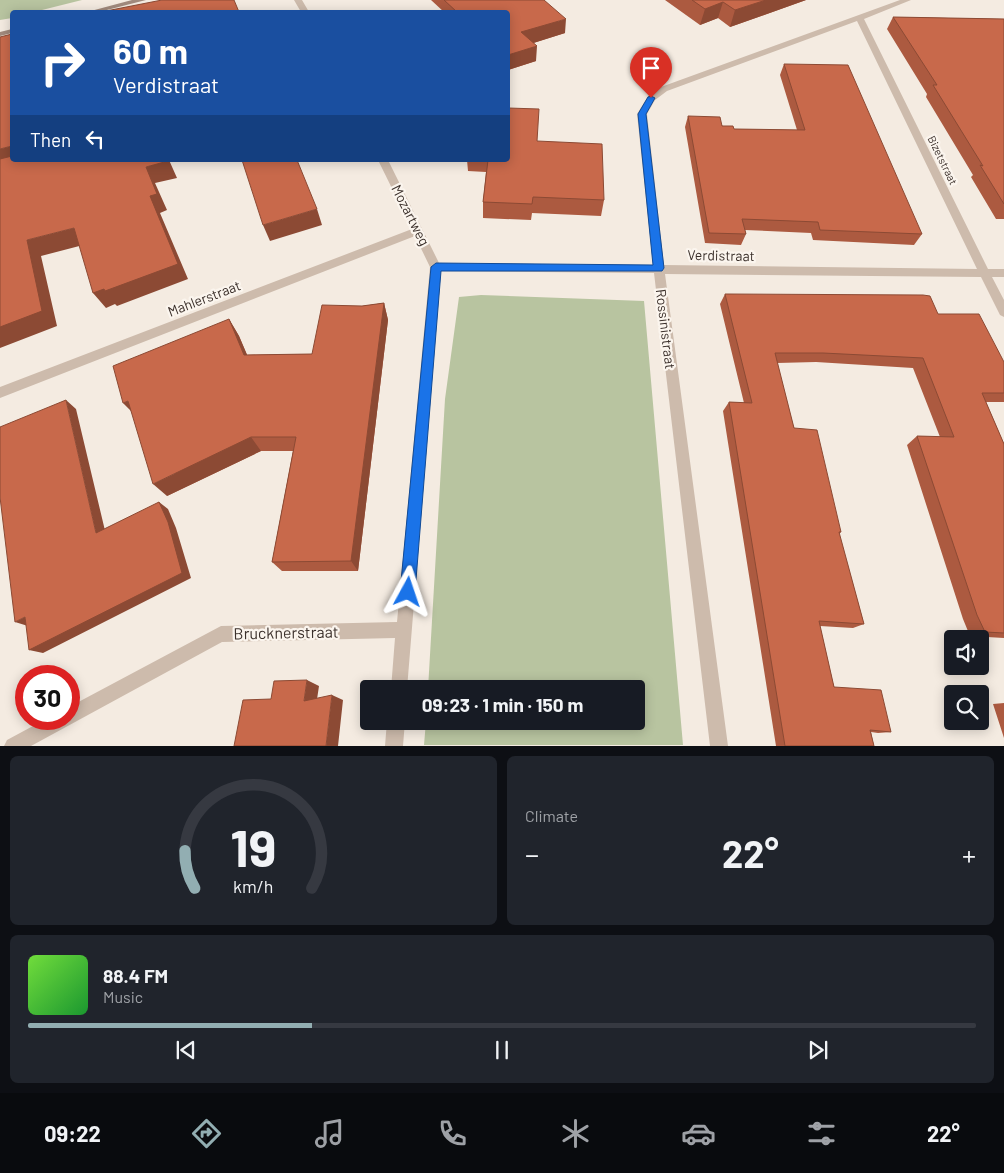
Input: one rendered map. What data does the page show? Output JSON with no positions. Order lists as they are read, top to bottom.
{
  "streets": {
    "street": [
      "Bizetstraat",
      "Mozartweg",
      "Verdistraat",
      "Mahlerstraat",
      "Rossinistraat",
      "Brucknerstraat"
    ]
  },
  "crossings": [
    ["Bizetstraat", "Verdistraat"],
    ["Bizetstraat", "Rossinistraat"],
    ["Mozartweg", "Verdistraat"],
    ["Mozartweg", "Mahlerstraat"],
    ["Mozartweg", "Brucknerstraat"],
    ["Verdistraat", "Rossinistraat"]
  ],
  "page": {
    "turn": ["60 m", "Verdistraat"],
    "then": "Then",
    "limit": "30",
    "trip": "09:23 · 1 min · 150 m",
    "tile": "Climate",
    "heat": ["−", "22°", "+"],
    "song": ["88.4 FM", "Music"],
    "tabs": ["09:22", "22°"],
    "gauge": ["19", "km/h"]
  }
}
